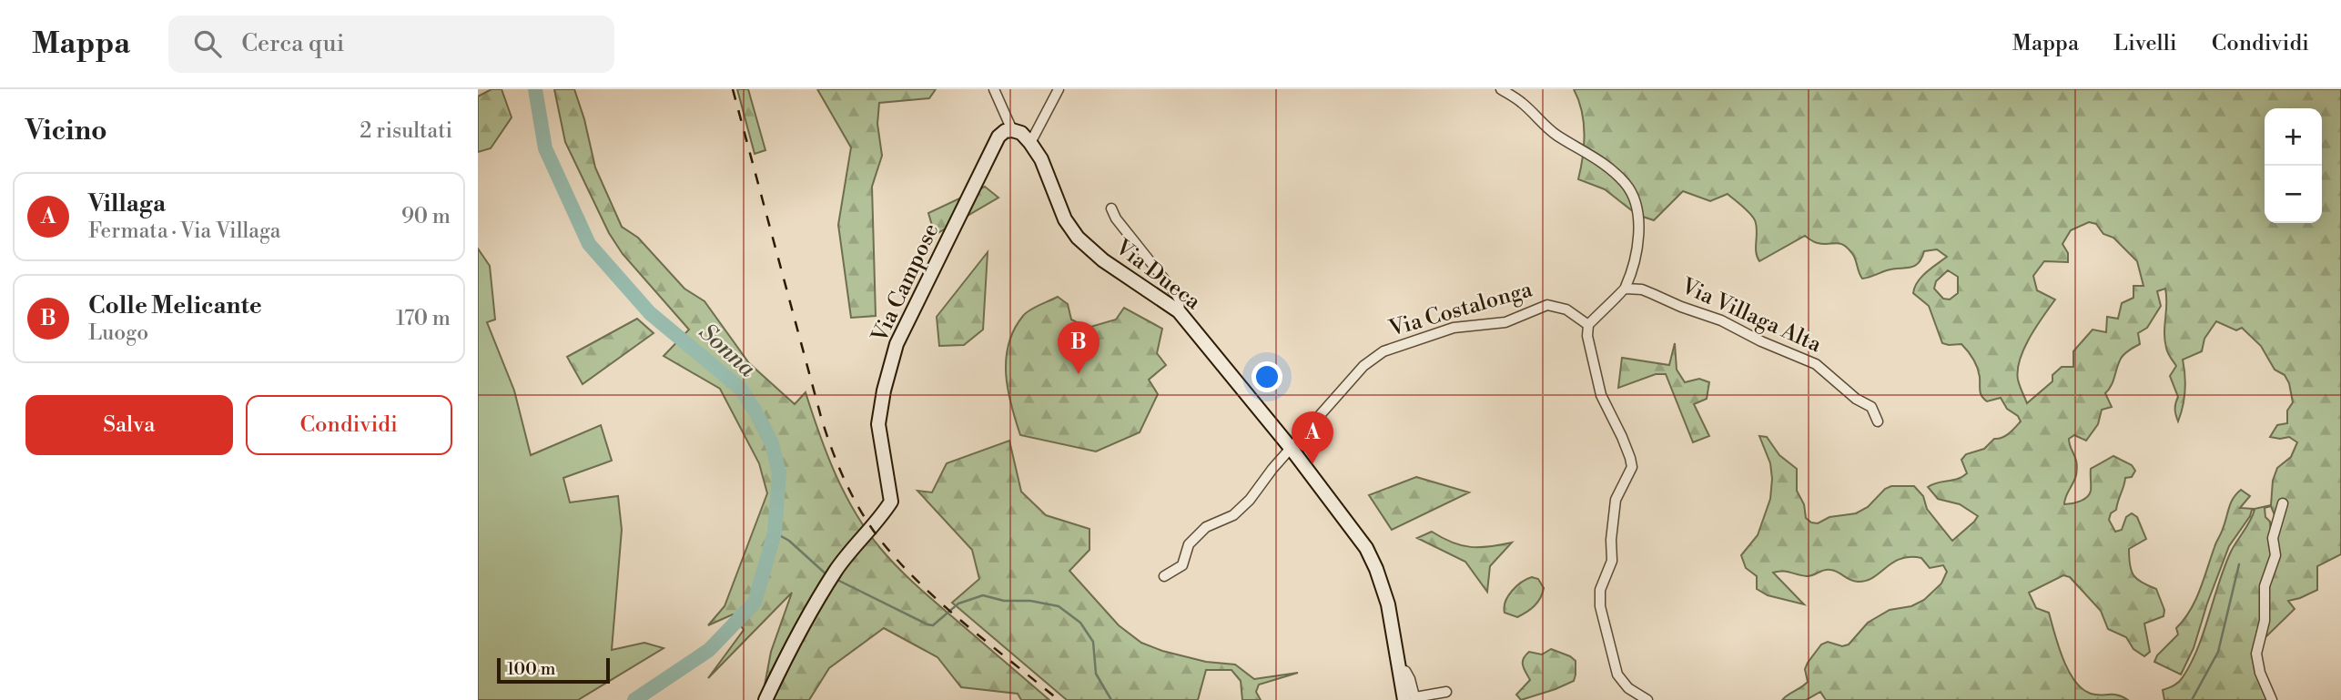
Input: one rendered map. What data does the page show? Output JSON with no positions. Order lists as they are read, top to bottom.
{
  "streets": {
    "street": [
      "Via Dueca",
      "Via Campose",
      "Via Costalonga",
      "Via Villaga Alta"
    ]
  },
  "crossings": [
    ["Via Dueca", "Via Campose"],
    ["Via Dueca", "Via Costalonga"]
  ],
  "water": ["Sonna"],
  "scale_bar": "100 m",
  "page": {
    "header": "Mappa",
    "search": "Cerca qui",
    "nav": ["Mappa", "Livelli", "Condividi"],
    "heading": ["Vicino", "2 risultati"],
    "map_buttons": ["+", "−"],
    "list": [
      {
        "mark": "A",
        "name": "Villaga",
        "note": "Fermata · Via Villaga",
        "value": "90 m"
      },
      {
        "mark": "B",
        "name": "Colle Melicante",
        "note": "Luogo",
        "value": "170 m"
      }
    ],
    "pins": ["B", "A"],
    "buttons": ["Salva", "Condividi"],
    "scale": "100 m"
  }
}
